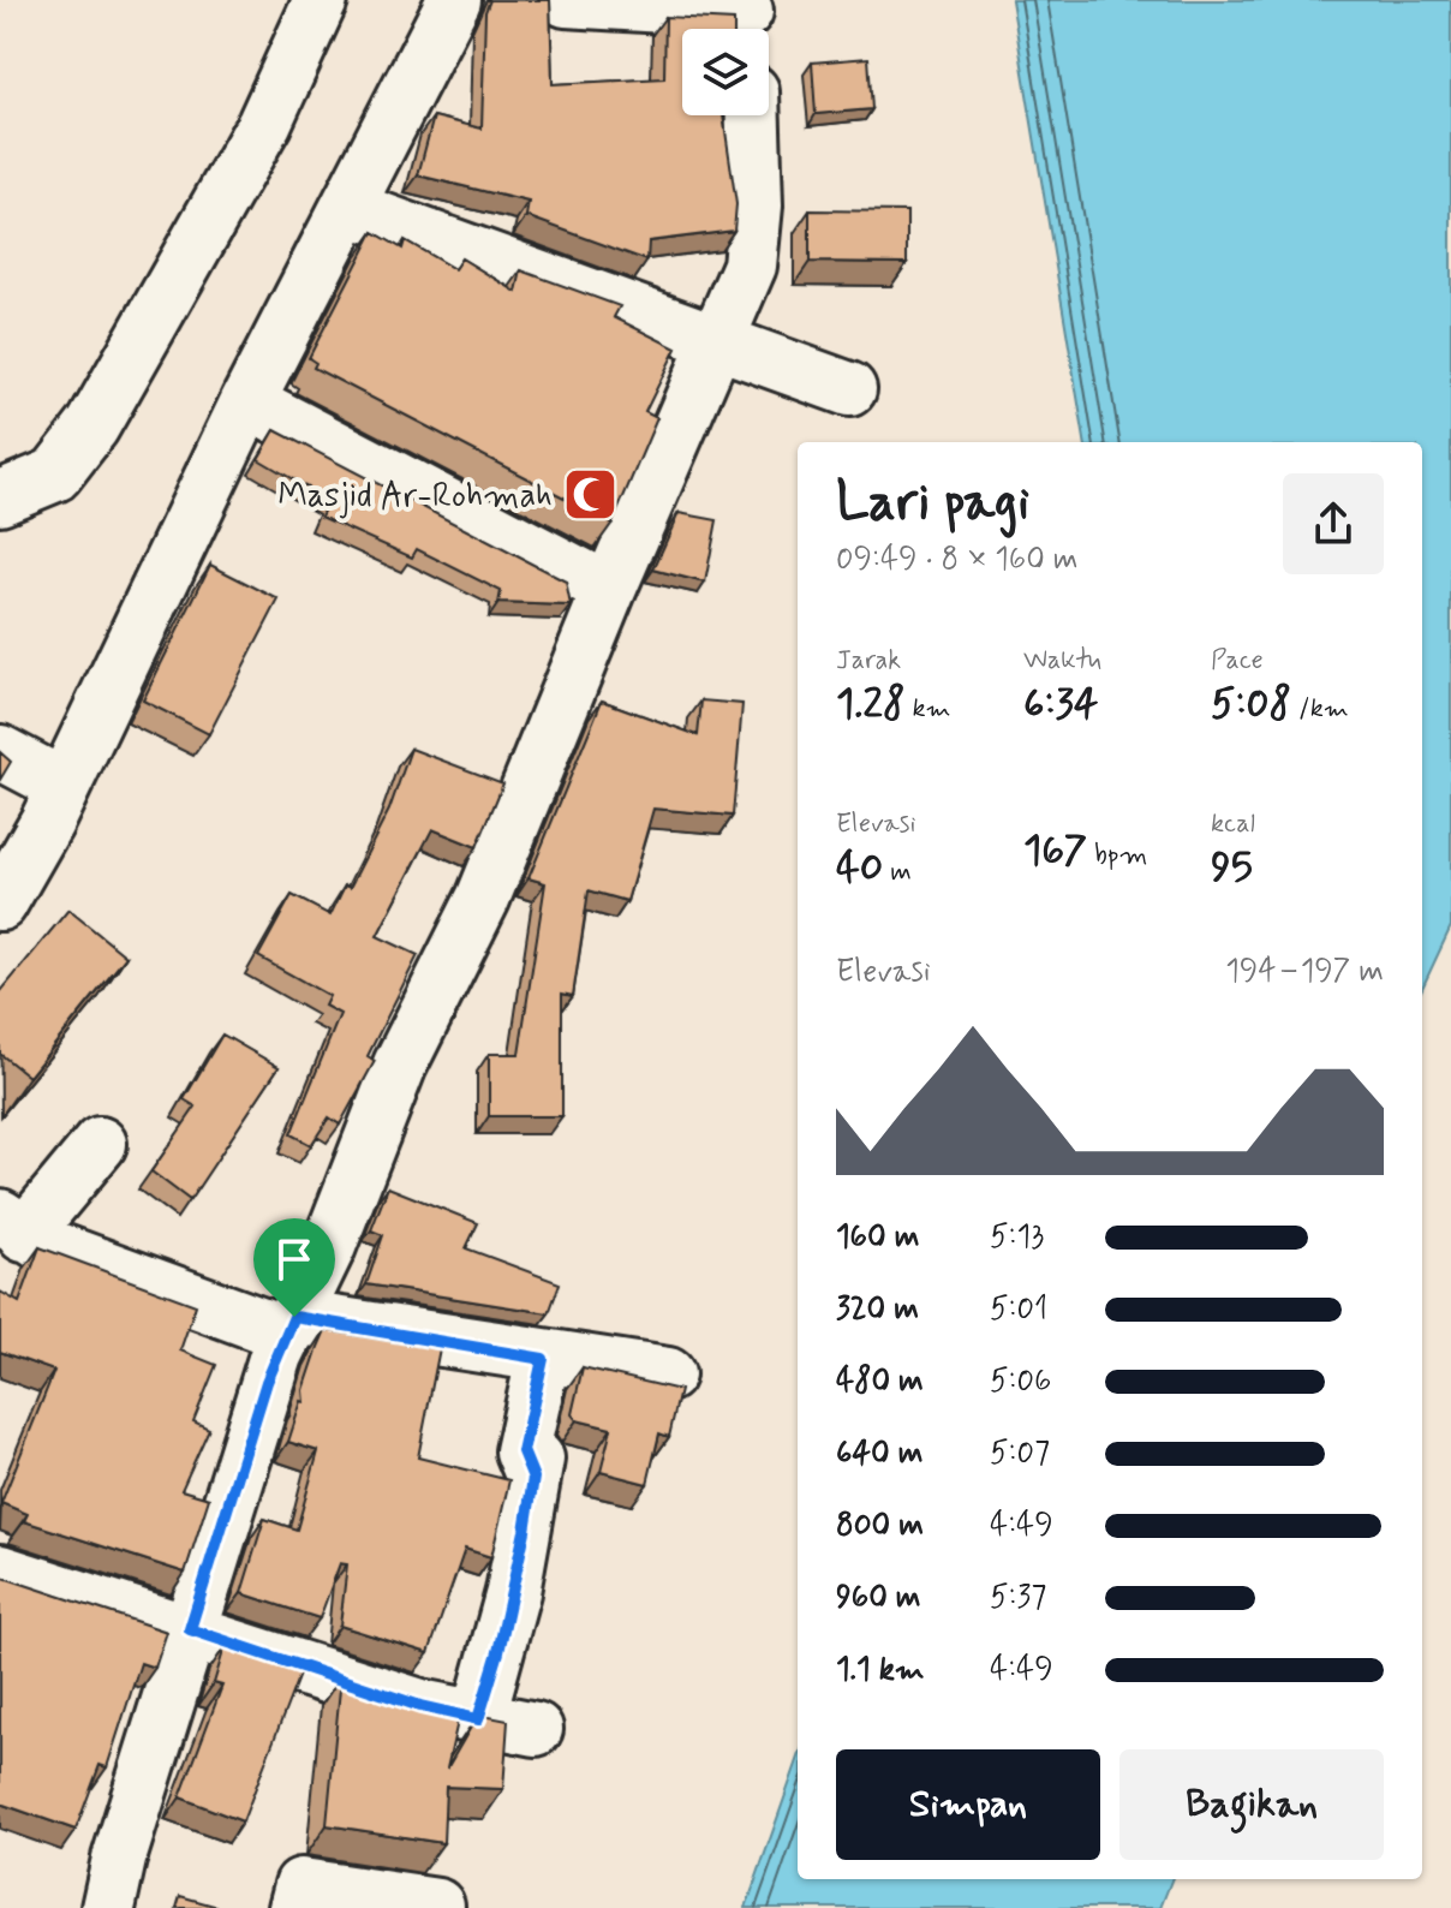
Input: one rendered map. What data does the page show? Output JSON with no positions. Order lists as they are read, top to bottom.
{
  "places": {
    "mosque": ["Masjid Ar-Rohmah"]
  },
  "page": {
    "heading": ["Lari pagi", "09:49 · 8 × 160 m"],
    "stats": [
      ["Jarak", "1.28 km"],
      ["Waktu", "6:34"],
      ["Pace", "5:08 /km"],
      ["Elevasi", "40 m"],
      ["167 bpm"],
      ["kcal", "95"]
    ],
    "chart": ["Elevasi", "194–197 m"],
    "list": [
      {
        "name": "160 m",
        "note": "5:13"
      },
      {
        "name": "320 m",
        "note": "5:01"
      },
      {
        "name": "480 m",
        "note": "5:06"
      },
      {
        "name": "640 m",
        "note": "5:07"
      },
      {
        "name": "800 m",
        "note": "4:49"
      },
      {
        "name": "960 m",
        "note": "5:37"
      },
      {
        "name": "1.1 km",
        "note": "4:49"
      }
    ],
    "buttons": ["Simpan", "Bagikan"]
  }
}
